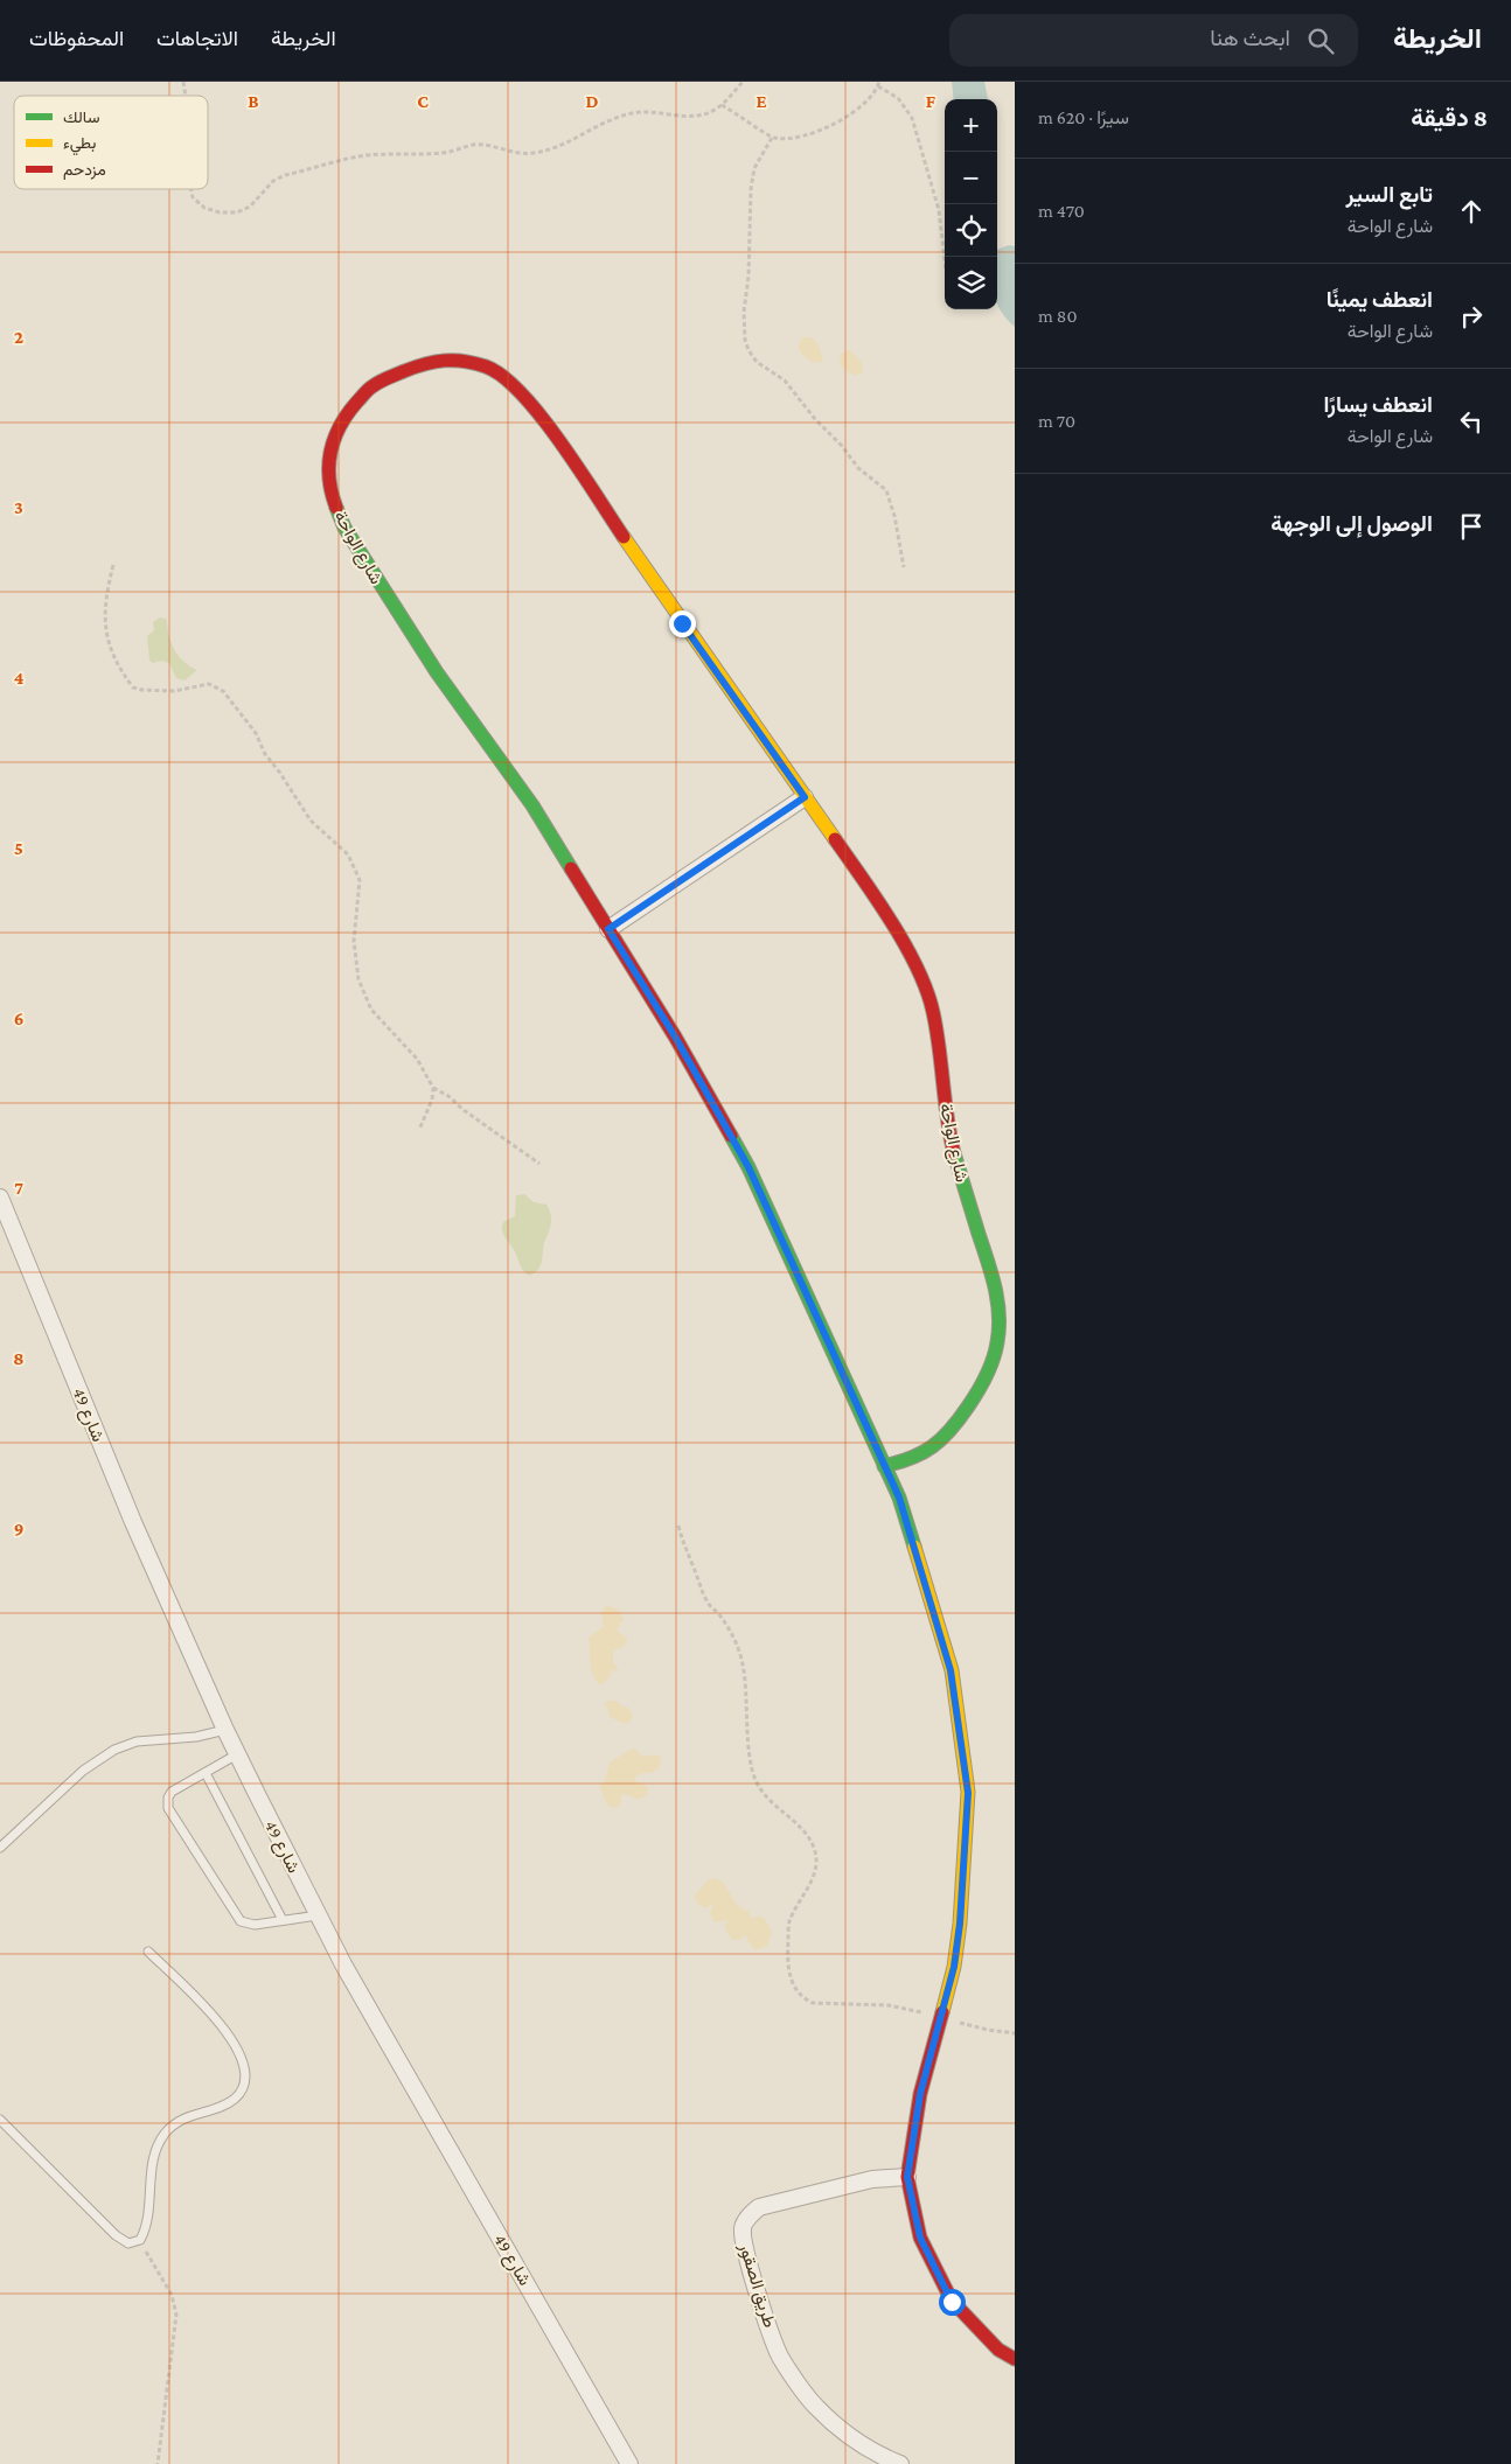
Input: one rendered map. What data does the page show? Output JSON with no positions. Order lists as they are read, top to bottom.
{
  "streets": {
    "street": ["شارع الواحة", "شارع 49", "طريق الصقور"]
  },
  "crossings": [
    ["شارع الواحة", "طريق الصقور"]
  ],
  "legend": ["سالك", "بطيء", "مزدحم"],
  "page": {
    "header": "الخريطة",
    "search": "ابحث هنا",
    "nav": ["الخريطة", "الاتجاهات", "المحفوظات"],
    "heading": ["8 دقيقة", "سيرًا · 620 m"],
    "map_buttons": ["+", "−"],
    "list": [
      ["تابع السير", "شارع الواحة", "470 m"],
      ["انعطف يمينًا", "شارع الواحة", "80 m"],
      ["انعطف يسارًا", "شارع الواحة", "70 m"],
      "الوصول إلى الوجهة"
    ]
  },
  "grid": {
    "columns": [
      "B",
      "C",
      "D",
      "E",
      "F"
    ],
    "rows": [
      "2",
      "3",
      "4",
      "5",
      "6",
      "7",
      "8",
      "9"
    ]
  }
}
